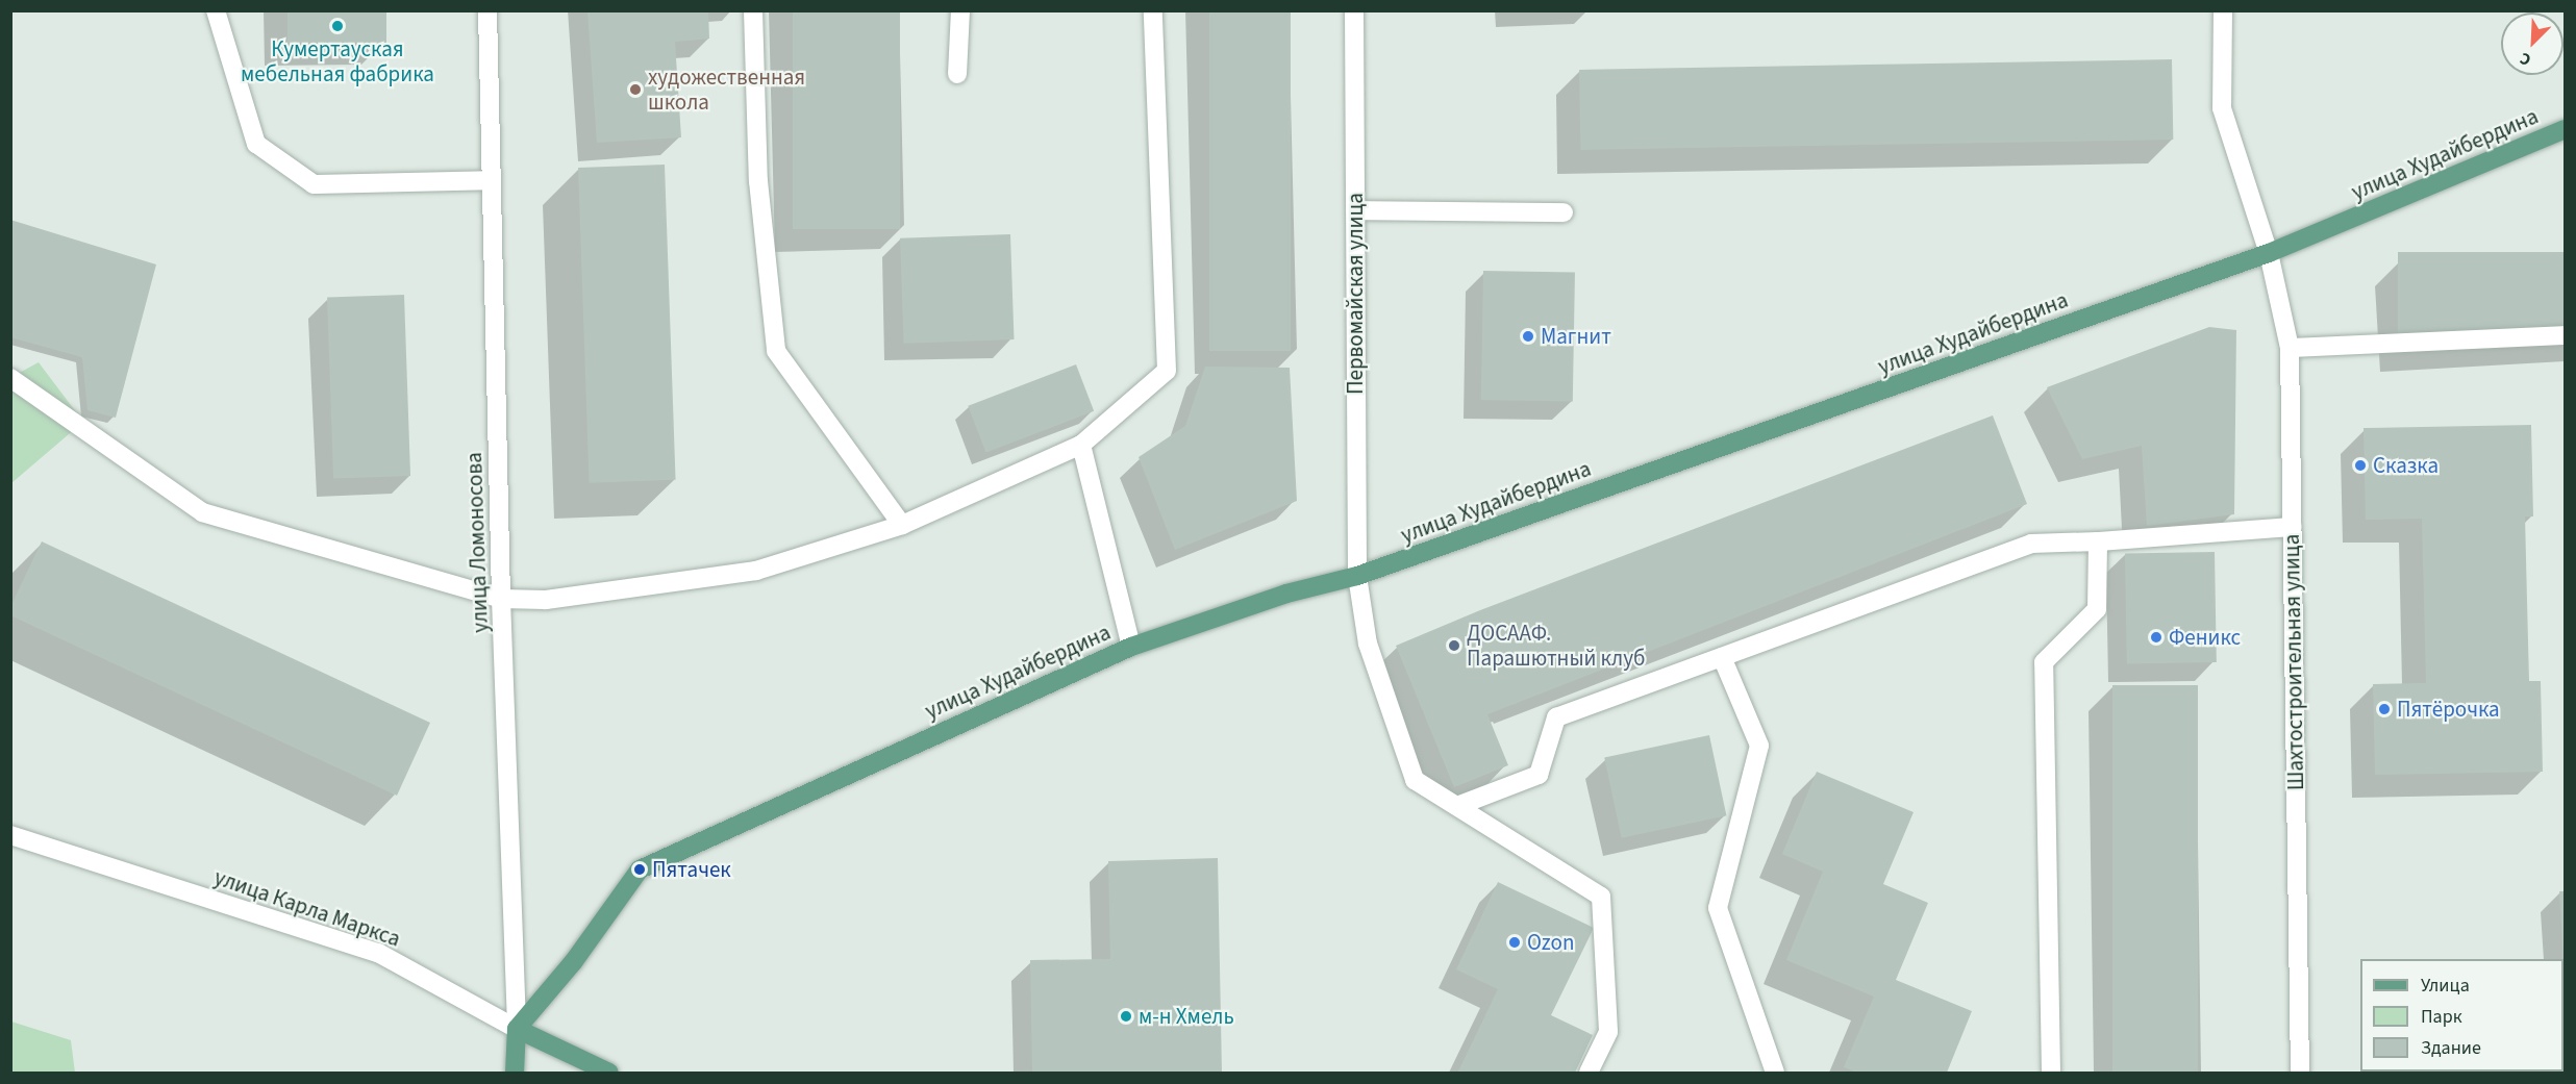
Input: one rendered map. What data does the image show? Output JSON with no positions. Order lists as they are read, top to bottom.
{
  "streets": {
    "main road": ["улица Худайбердина", "улица Ломоносова", "улица Карла Маркса"],
    "street": ["Первомайская улица", "Шахтостроительная улица"]
  },
  "crossings": [
    ["улица Худайбердина", "Первомайская улица"],
    ["улица Худайбердина", "улица Ломоносова"],
    ["улица Худайбердина", "Шахтостроительная улица"],
    ["улица Худайбердина", "улица Карла Маркса"],
    ["улица Ломоносова", "улица Карла Маркса"]
  ],
  "places": [
    "Кумертауская мебельная фабрика",
    "художественная школа",
    "Магнит",
    "Сказка",
    "Феникс",
    "ДОСААФ. Парашютный клуб",
    "Пятёрочка",
    "Пятачек",
    "Ozon",
    "м-н Хмель"
  ],
  "legend": ["Улица", "Парк", "Здание"],
  "north": "bottom left"
}
